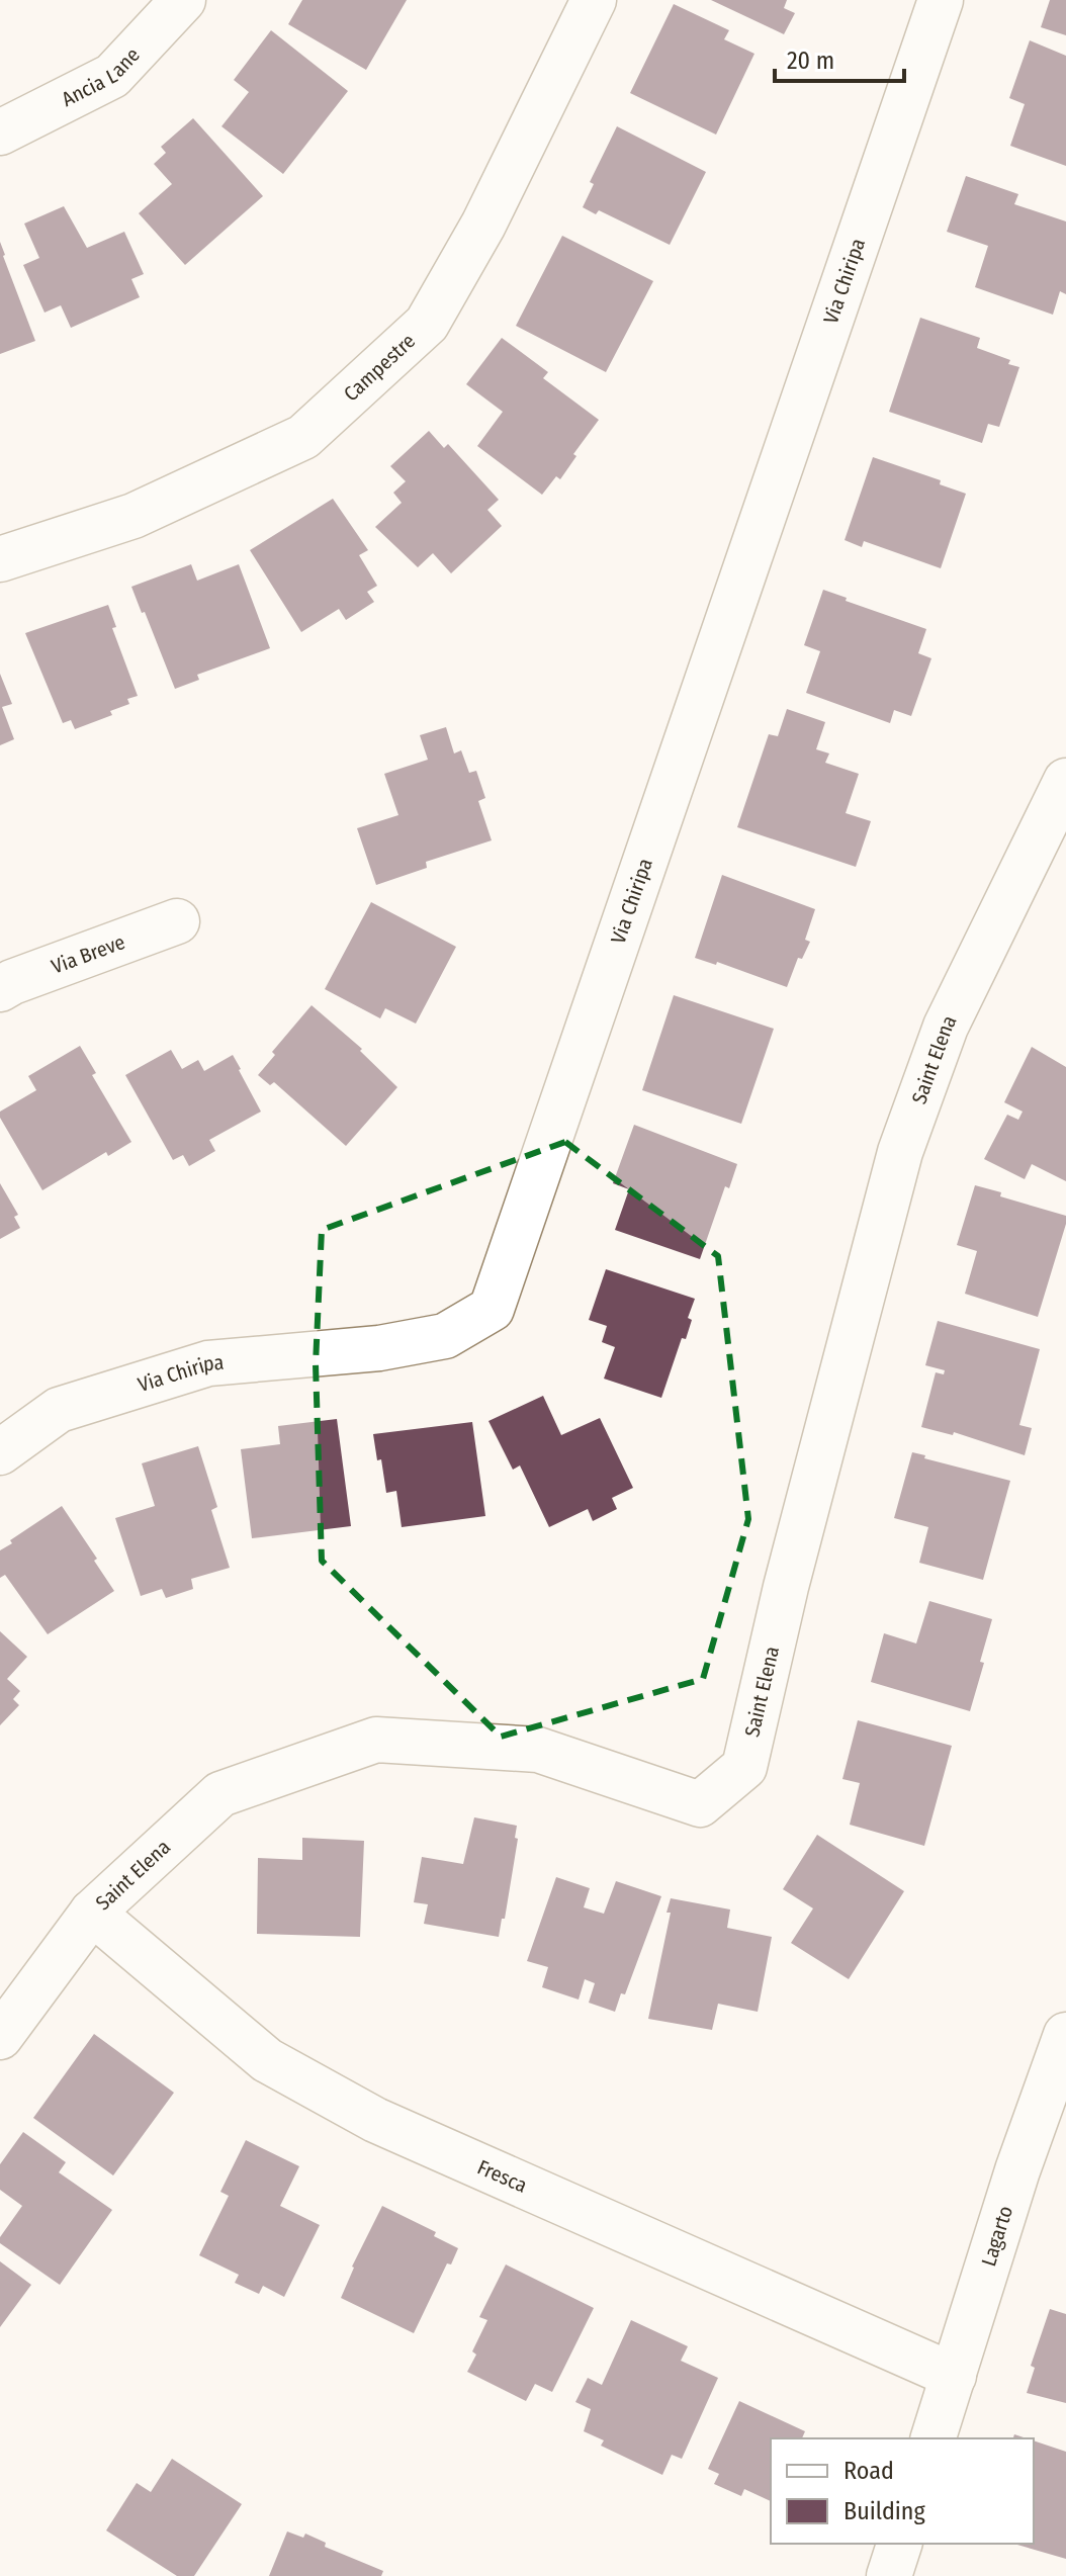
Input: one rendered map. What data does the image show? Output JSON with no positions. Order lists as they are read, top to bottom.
{
  "streets": {
    "street": [
      "Ancia Lane",
      "Via Chiripa",
      "Campestre",
      "Via Breve",
      "Saint Elena",
      "Fresca",
      "Lagarto"
    ]
  },
  "crossings": [
    ["Saint Elena", "Fresca"],
    ["Fresca", "Lagarto"]
  ],
  "legend": ["Road", "Building"],
  "scale_bar": "20 m"
}
